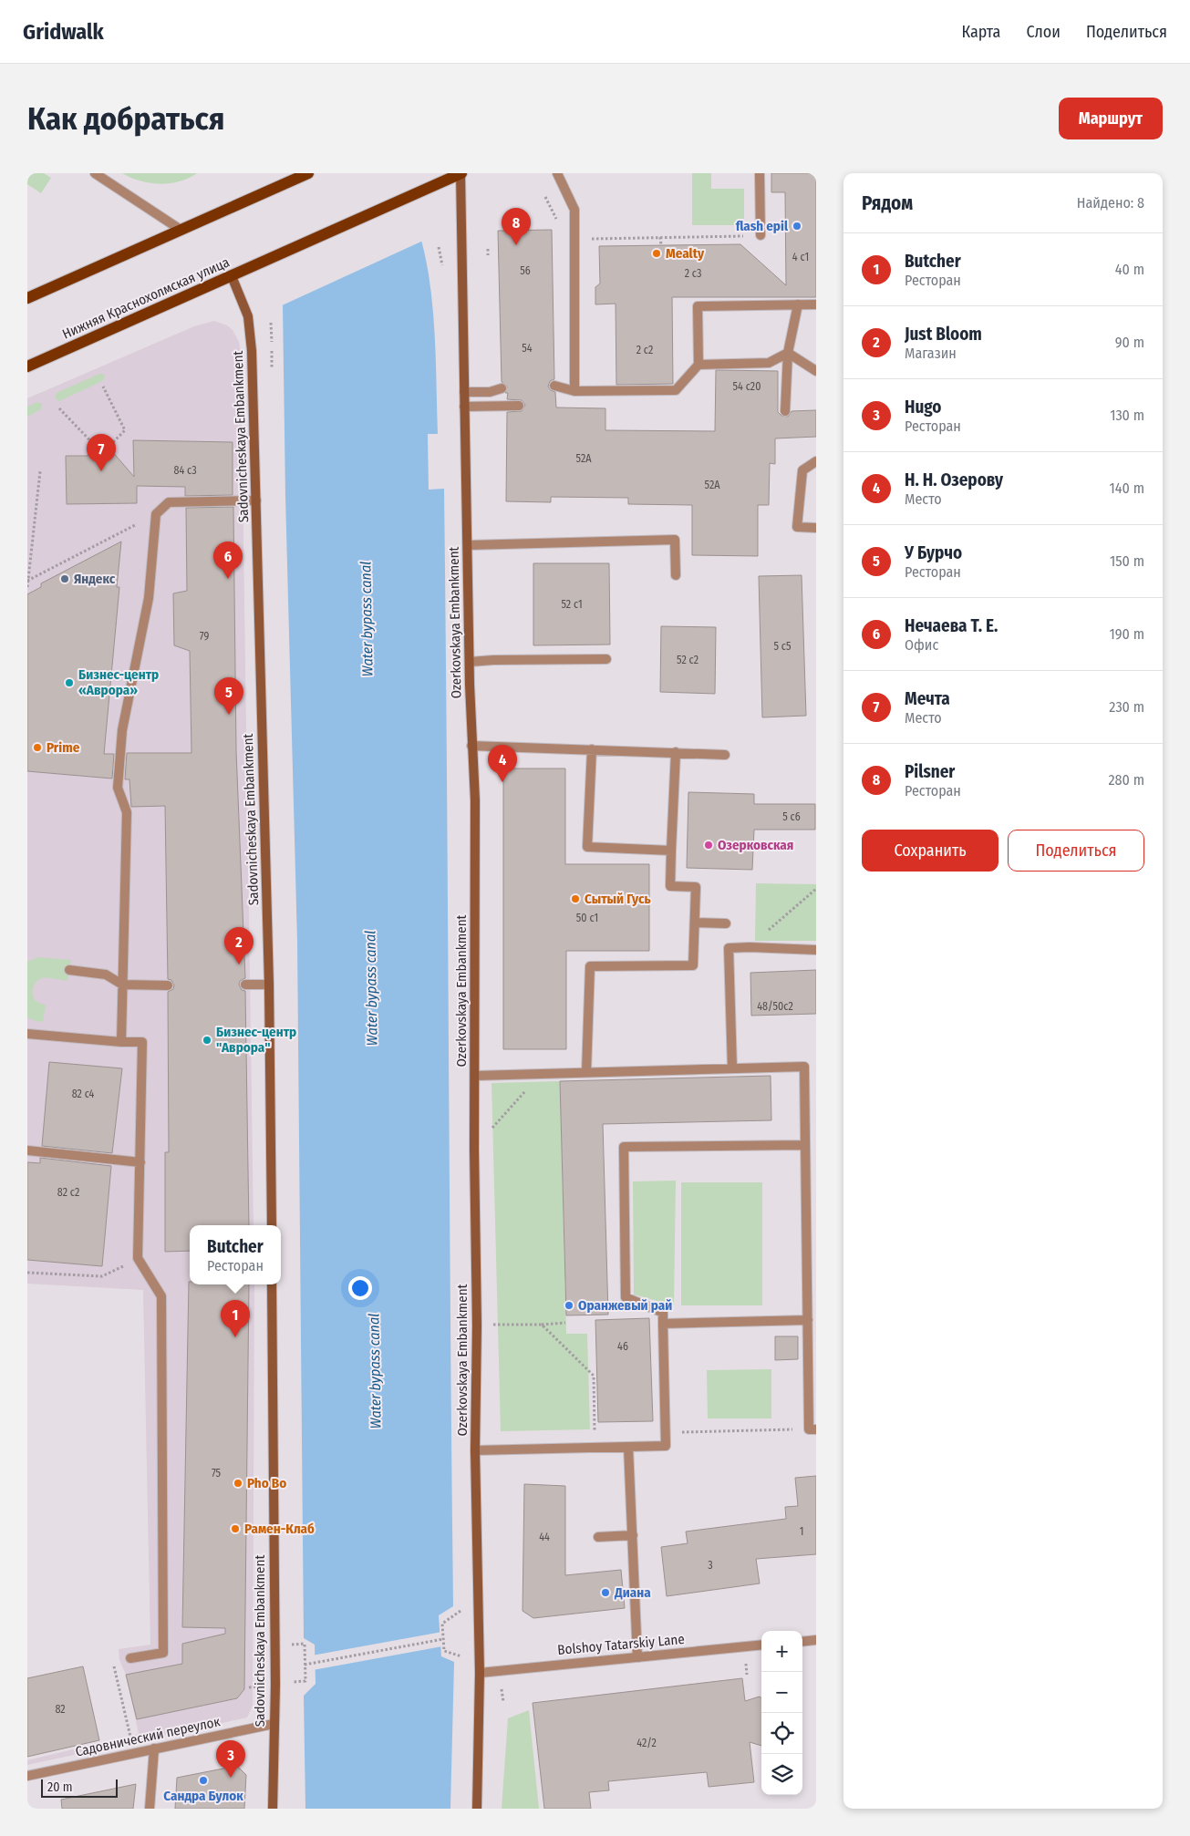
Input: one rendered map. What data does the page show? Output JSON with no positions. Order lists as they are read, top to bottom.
{
  "streets": {
    "main road": ["Нижняя Краснохолмская улица"],
    "street": [
      "Sadovnicheskaya Embankment",
      "Ozerkovskaya Embankment",
      "Bolshoy Tatarskiy Lane",
      "Садовнический переулок"
    ]
  },
  "crossings": [
    ["Нижняя Краснохолмская улица", "Sadovnicheskaya Embankment"],
    ["Нижняя Краснохолмская улица", "Ozerkovskaya Embankment"],
    ["Sadovnicheskaya Embankment", "Садовнический переулок"],
    ["Ozerkovskaya Embankment", "Bolshoy Tatarskiy Lane"]
  ],
  "water": ["Water bypass canal"],
  "places": [
    "flash epil",
    "Mealty",
    "Яндекс",
    "Бизнес-центр «Аврора»",
    "Prime",
    "Озерковская",
    "Сытый Гусь",
    "Бизнес-центр \"Аврора\"",
    "Оранжевый рай",
    "Pho Bo",
    "Рамен-Клаб",
    "Диана",
    "Сандра Булок"
  ],
  "house_numbers": [
    "4 с1",
    "56",
    "2 с3",
    "54",
    "2 с2",
    "54 с20",
    "52А",
    "84 с3",
    "52А",
    "52 с1",
    "79",
    "5 с5",
    "52 с2",
    "5 с6",
    "50 с1",
    "48/50с2",
    "82 с4",
    "82 с2",
    "46",
    "75",
    "1",
    "44",
    "3",
    "82",
    "42/2"
  ],
  "scale_bar": "20 m",
  "page": {
    "header": "Gridwalk",
    "nav": ["Карта", "Слои", "Поделиться"],
    "buttons": [
      "Маршрут",
      ["Сохранить", "Поделиться"]
    ],
    "title": "Как добраться",
    "heading": ["Рядом", "Найдено: 8"],
    "pins": [
      "8",
      "7",
      "6",
      "5",
      "4",
      "2",
      "1",
      "3"
    ],
    "list": [
      {
        "mark": "1",
        "name": "Butcher",
        "note": "Ресторан",
        "value": "40 m"
      },
      {
        "mark": "2",
        "name": "Just Bloom",
        "note": "Магазин",
        "value": "90 m"
      },
      {
        "mark": "3",
        "name": "Hugo",
        "note": "Ресторан",
        "value": "130 m"
      },
      {
        "mark": "4",
        "name": "Н. Н. Озерову",
        "note": "Место",
        "value": "140 m"
      },
      {
        "mark": "5",
        "name": "У Бурчо",
        "note": "Ресторан",
        "value": "150 m"
      },
      {
        "mark": "6",
        "name": "Нечаева Т. Е.",
        "note": "Офис",
        "value": "190 m"
      },
      {
        "mark": "7",
        "name": "Мечта",
        "note": "Место",
        "value": "230 m"
      },
      {
        "mark": "8",
        "name": "Pilsner",
        "note": "Ресторан",
        "value": "280 m"
      }
    ],
    "popup": ["Butcher", "Ресторан"],
    "map_buttons": ["+", "−"],
    "scale": "20 m"
  }
}
